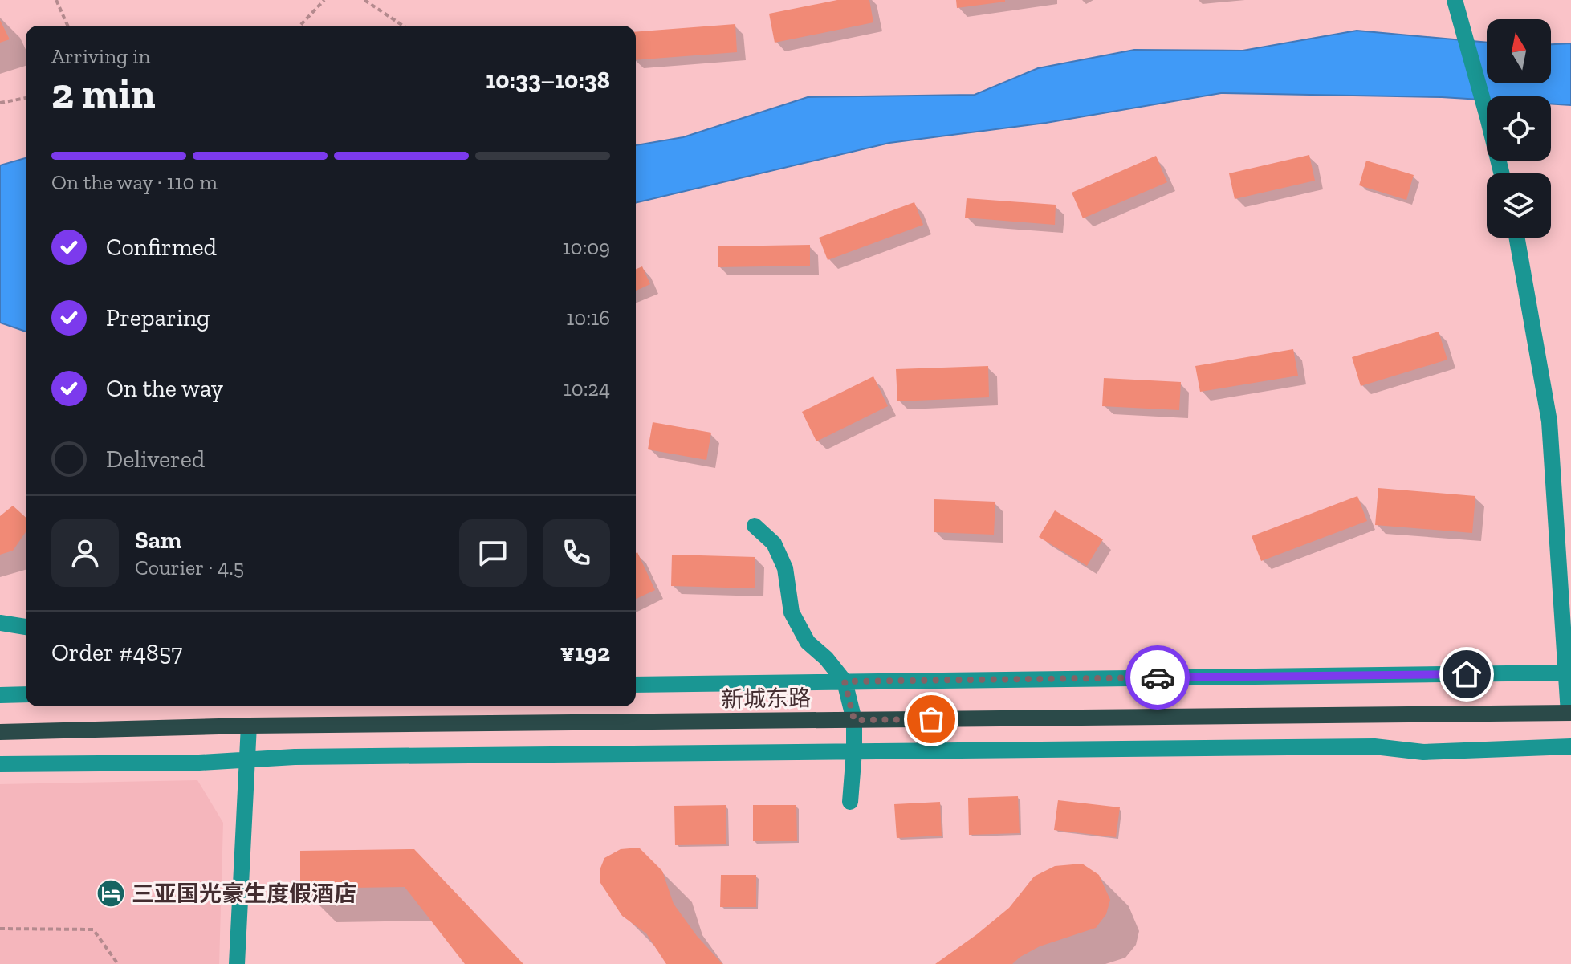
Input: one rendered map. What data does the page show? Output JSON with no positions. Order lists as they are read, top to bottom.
{
  "streets": {
    "main road": ["新城东路"]
  },
  "places": {
    "hotel": ["三亚国光豪生度假酒店"]
  },
  "north": "top",
  "page": {
    "heading": ["2 min", "Arriving in", "10:33–10:38"],
    "panel": [
      "Sam",
      "Courier · 4.5",
      "Order #4857",
      "¥192"
    ],
    "bar": "On the way · 110 m",
    "list": [
      ["Confirmed", "10:09"],
      ["Preparing", "10:16"],
      ["On the way", "10:24"],
      "Delivered"
    ]
  }
}
